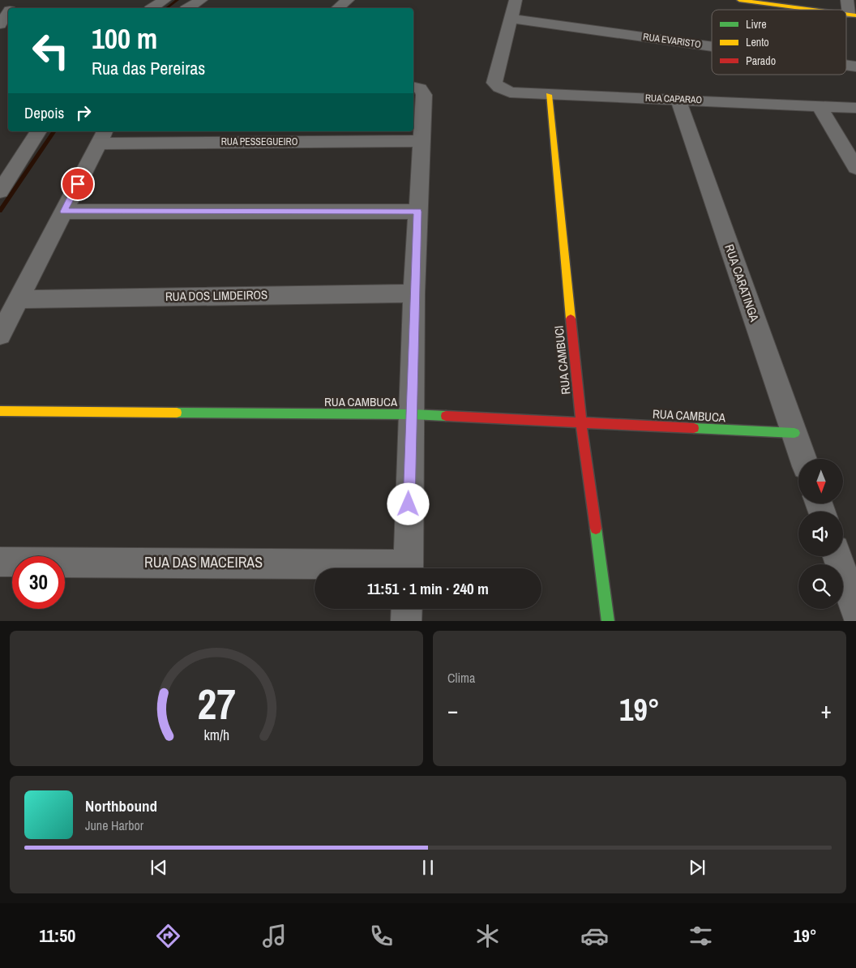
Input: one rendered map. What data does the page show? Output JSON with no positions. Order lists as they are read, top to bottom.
{
  "streets": {
    "street": [
      "RUA EVARISTO",
      "RUA CAPARAO",
      "RUA PESSEGUEIRO",
      "RUA CARATINGA",
      "RUA DOS LIMDEIROS",
      "RUA CAMBUCI",
      "RUA CAMBUCA",
      "RUA DAS MACEIRAS"
    ]
  },
  "crossings": [
    ["RUA EVARISTO", "RUA CAPARAO"],
    ["RUA CAPARAO", "RUA CARATINGA"],
    ["RUA CAPARAO", "RUA CAMBUCI"],
    ["RUA CARATINGA", "RUA CAMBUCA"],
    ["RUA CAMBUCI", "RUA CAMBUCA"]
  ],
  "legend": ["Livre", "Lento", "Parado"],
  "north": "bottom",
  "page": {
    "turn": ["100 m", "Rua das Pereiras"],
    "then": "Depois",
    "limit": "30",
    "trip": "11:51 · 1 min · 240 m",
    "tile": "Clima",
    "heat": ["−", "19°", "+"],
    "song": ["Northbound", "June Harbor"],
    "tabs": ["11:50", "19°"],
    "gauge": ["27", "km/h"]
  }
}
